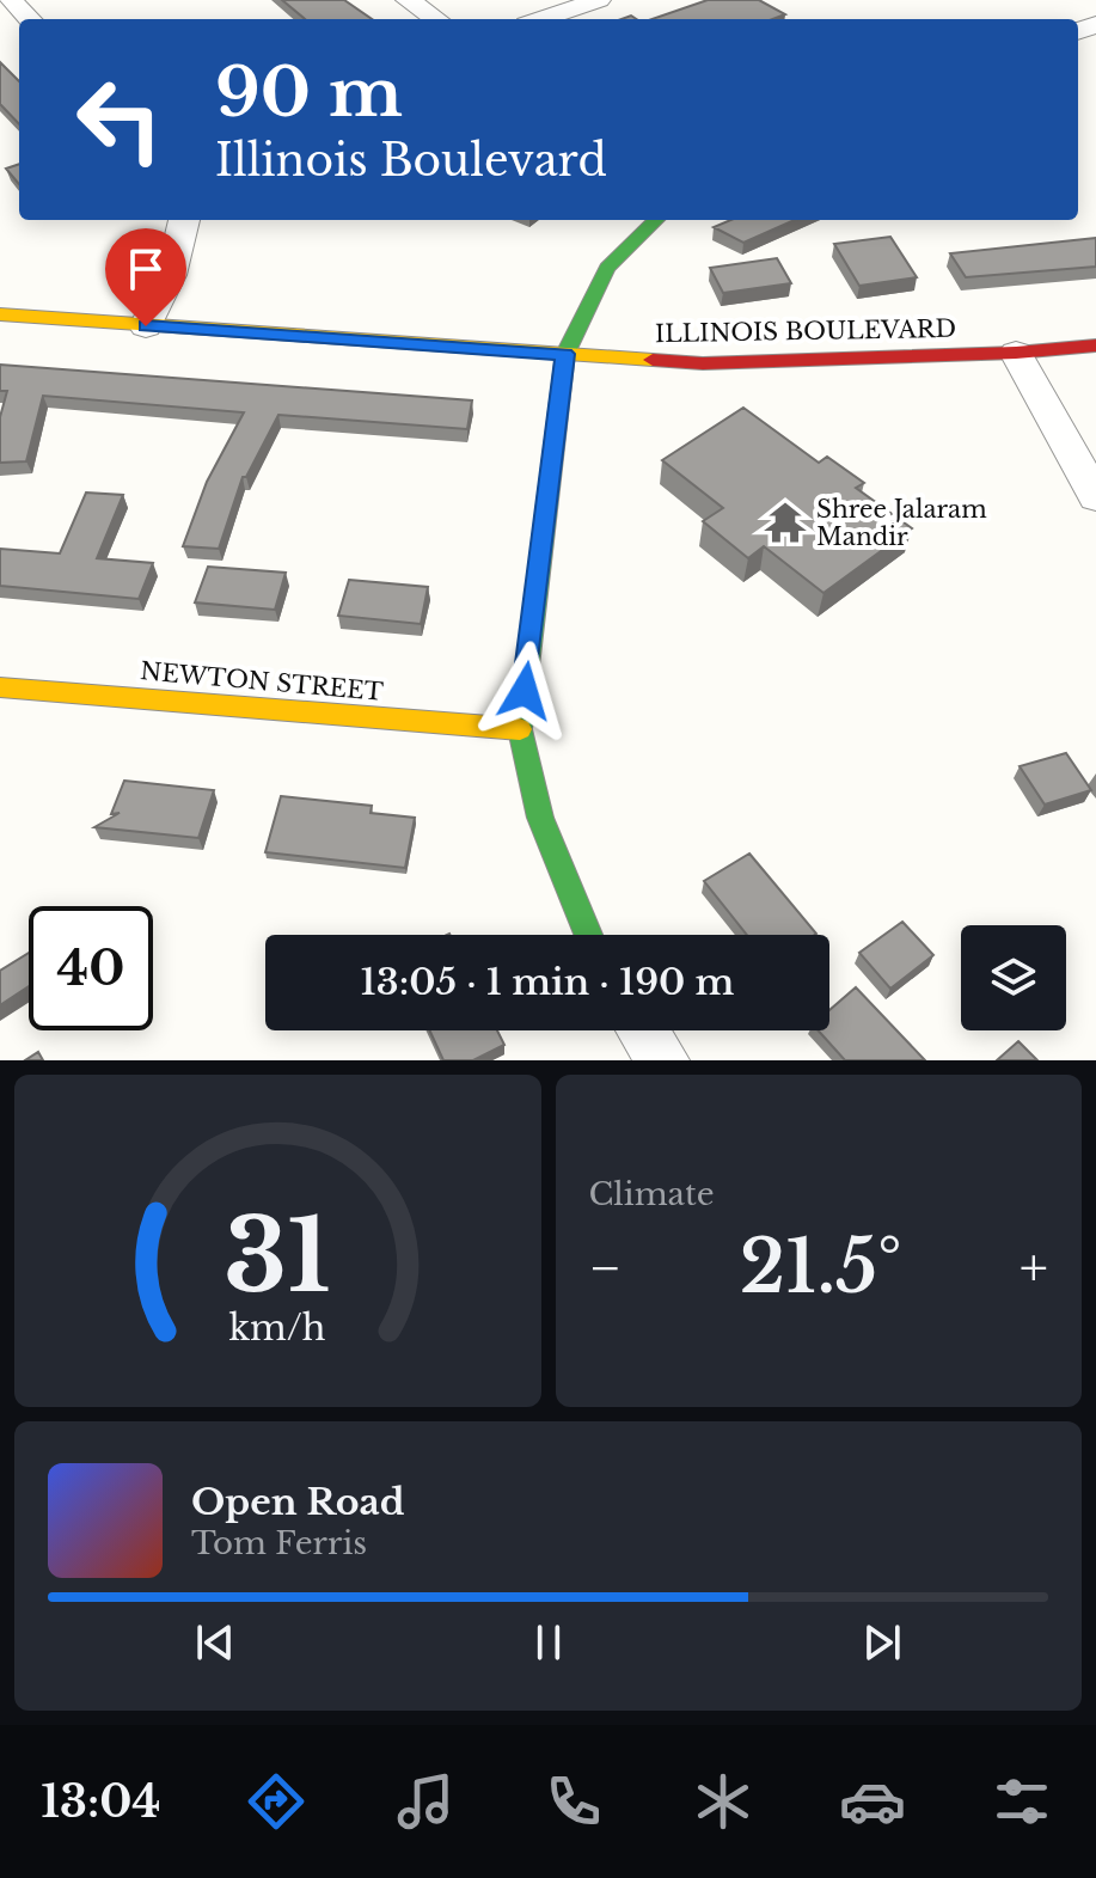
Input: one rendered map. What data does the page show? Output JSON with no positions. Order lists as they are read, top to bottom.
{
  "streets": {
    "street": ["ILLINOIS BOULEVARD", "NEWTON STREET"]
  },
  "places": {
    "temple": ["Shree Jalaram Mandir"]
  },
  "page": {
    "turn": ["90 m", "Illinois Boulevard"],
    "limit": "40",
    "trip": "13:05 · 1 min · 190 m",
    "tile": "Climate",
    "heat": ["−", "21.5°", "+"],
    "song": ["Open Road", "Tom Ferris"],
    "tabs": "13:04",
    "gauge": ["31", "km/h"]
  }
}
